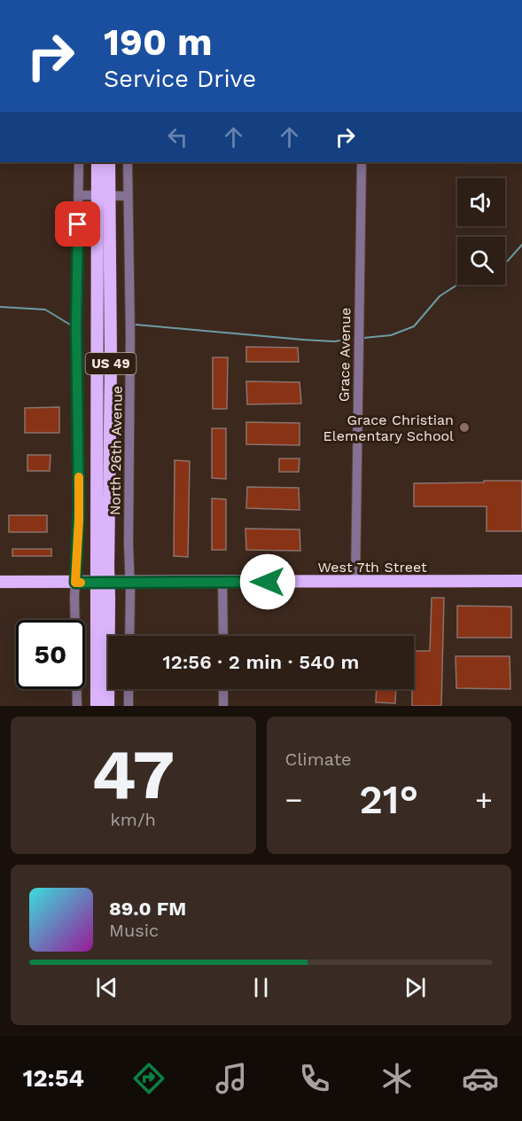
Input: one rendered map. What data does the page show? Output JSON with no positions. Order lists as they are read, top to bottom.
{
  "streets": {
    "main road": ["US 49", "West 7th Street"],
    "street": ["Grace Avenue", "North 26th Avenue"]
  },
  "crossings": [
    ["Grace Avenue", "West 7th Street"],
    ["North 26th Avenue", "West 7th Street"]
  ],
  "places": ["Grace Christian Elementary School"],
  "page": {
    "turn": ["190 m", "Service Drive"],
    "limit": "50",
    "trip": "12:56 · 2 min · 540 m",
    "tile": [
      ["47", "km/h"],
      "Climate"
    ],
    "heat": ["−", "21°", "+"],
    "song": ["89.0 FM", "Music"],
    "tabs": "12:54"
  }
}
